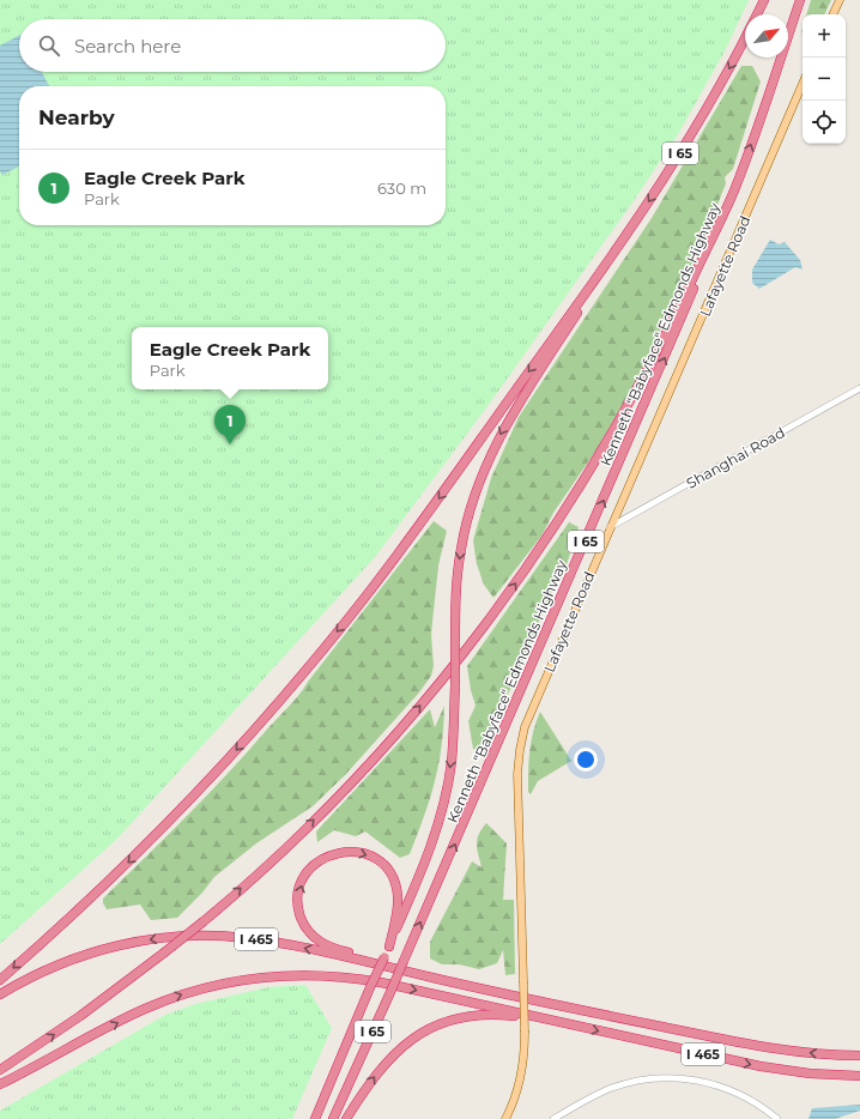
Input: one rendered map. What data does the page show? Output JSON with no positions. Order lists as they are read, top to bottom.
{
  "streets": {
    "highway": ["I 65", "Kenneth \"Babyface\" Edmonds Highway", "I 465"],
    "main road": ["Lafayette Road"],
    "street": ["Shanghai Road"]
  },
  "crossings": [
    ["I 65", "Kenneth \"Babyface\" Edmonds Highway"],
    ["Lafayette Road", "Shanghai Road"]
  ],
  "north": "top right",
  "page": {
    "map_buttons": ["+", "−"],
    "search": "Search here",
    "heading": "Nearby",
    "list": [
      {
        "mark": "1",
        "name": "Eagle Creek Park",
        "note": "Park",
        "value": "630 m"
      }
    ],
    "popup": ["Eagle Creek Park", "Park"],
    "pins": "1"
  }
}
